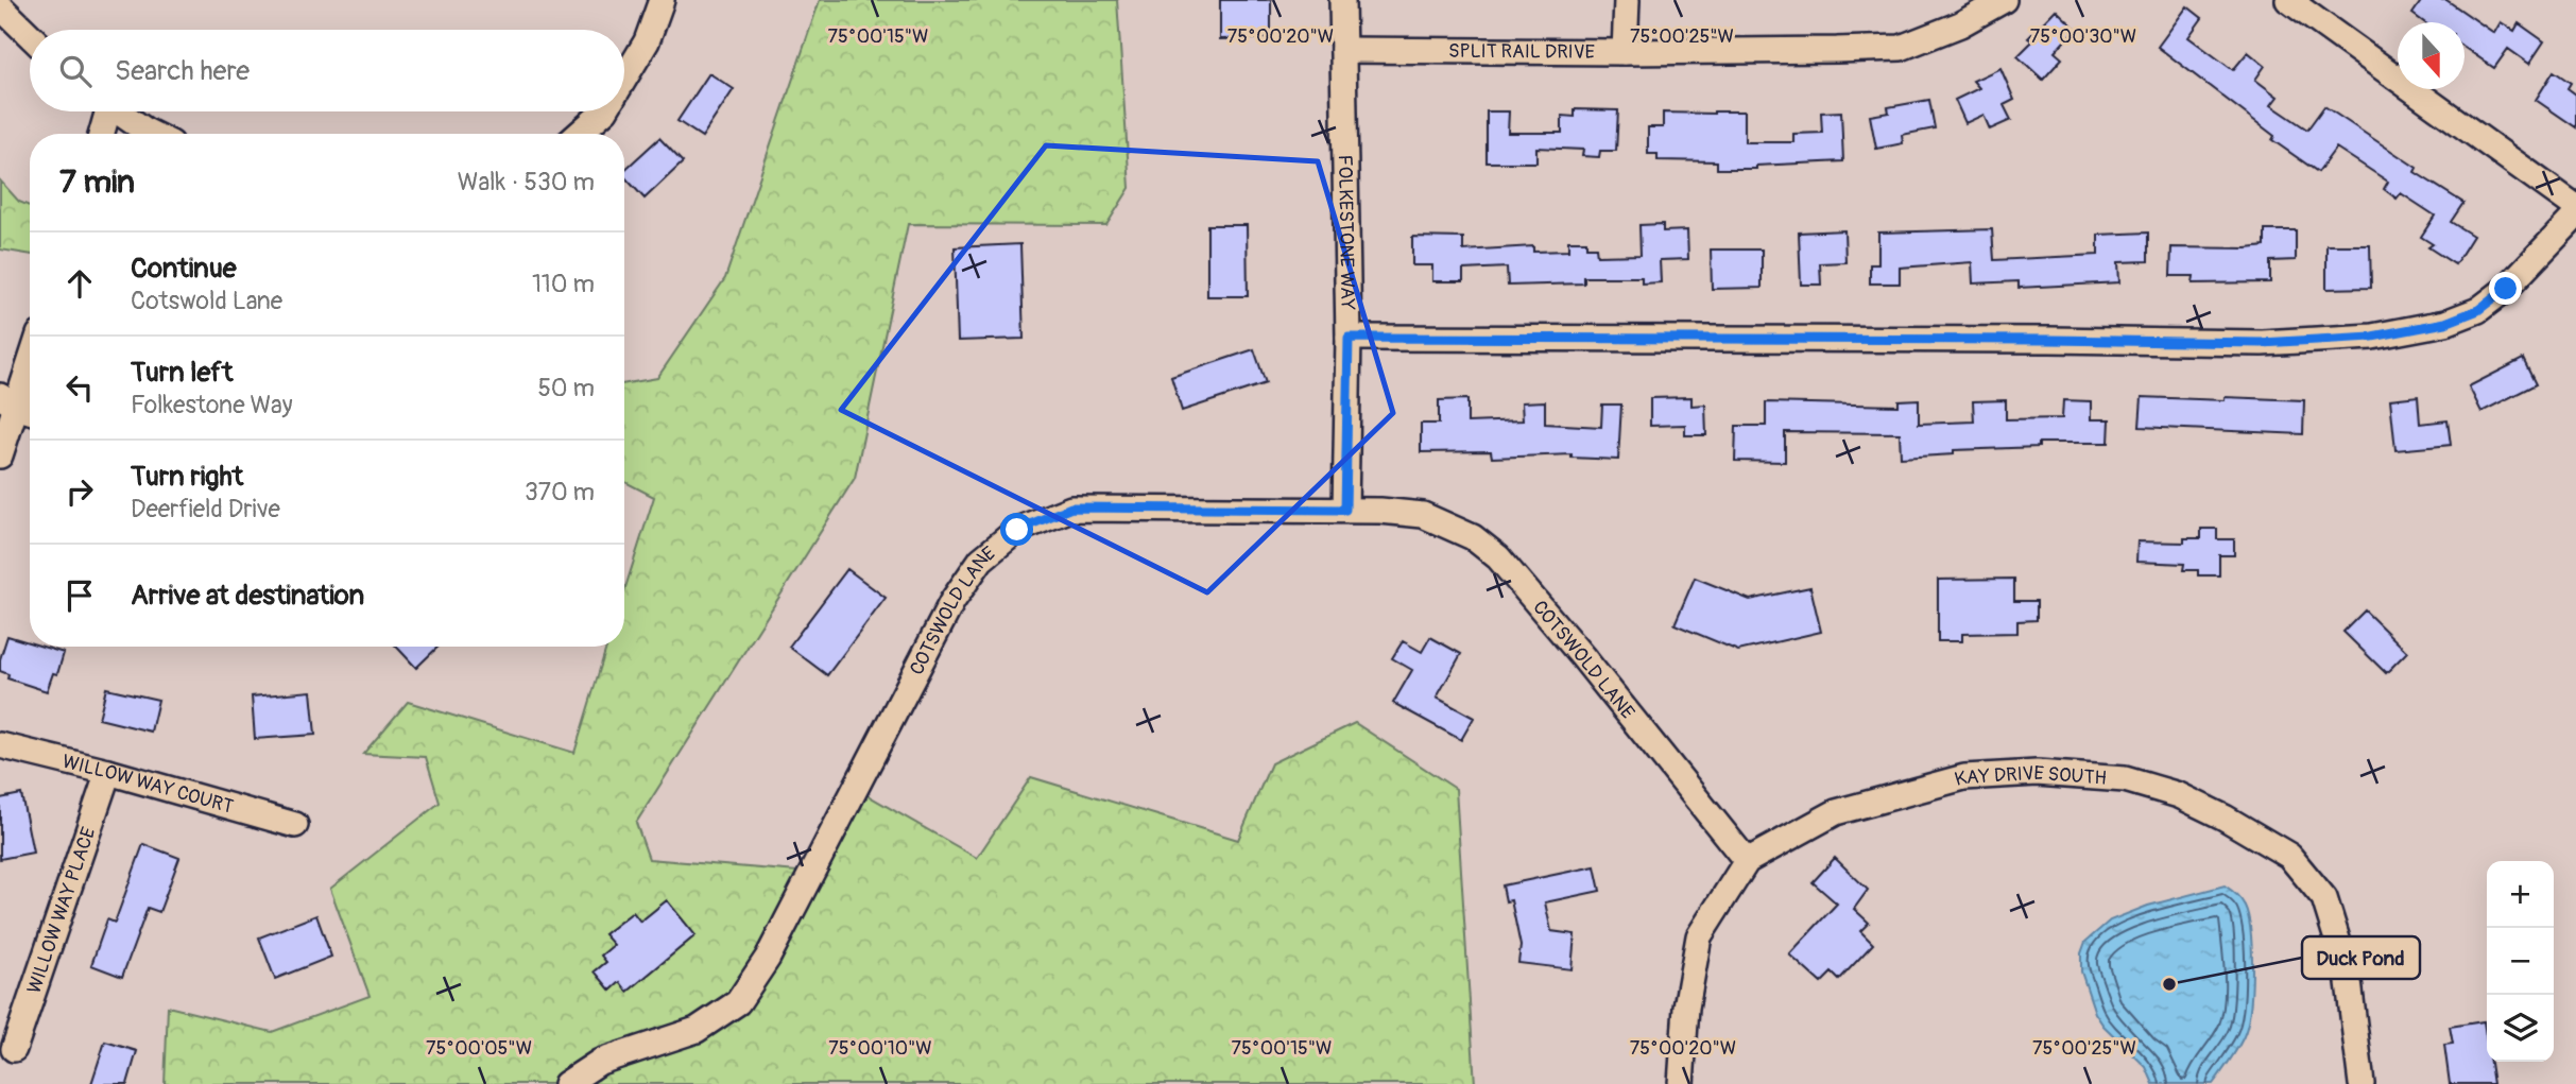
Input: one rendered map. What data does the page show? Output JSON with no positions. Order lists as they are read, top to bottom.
{
  "streets": {
    "street": [
      "SPLIT RAIL DRIVE",
      "FOLKESTONE WAY",
      "COTSWOLD LANE",
      "KAY DRIVE SOUTH",
      "WILLOW WAY COURT",
      "WILLOW WAY PLACE"
    ]
  },
  "crossings": [
    ["SPLIT RAIL DRIVE", "FOLKESTONE WAY"],
    ["FOLKESTONE WAY", "COTSWOLD LANE"],
    ["COTSWOLD LANE", "KAY DRIVE SOUTH"],
    ["WILLOW WAY COURT", "WILLOW WAY PLACE"]
  ],
  "places": ["Duck Pond"],
  "north": "bottom",
  "page": {
    "search": "Search here",
    "heading": ["7 min", "Walk · 530 m"],
    "list": [
      ["Continue", "Cotswold Lane", "110 m"],
      ["Turn left", "Folkestone Way", "50 m"],
      ["Turn right", "Deerfield Drive", "370 m"],
      "Arrive at destination"
    ],
    "map_buttons": ["+", "−"]
  },
  "coordinates": [
    "75°00'15\"W",
    "75°00'20\"W",
    "75°00'25\"W",
    "75°00'30\"W",
    "75°00'05\"W",
    "75°00'10\"W"
  ]
}
